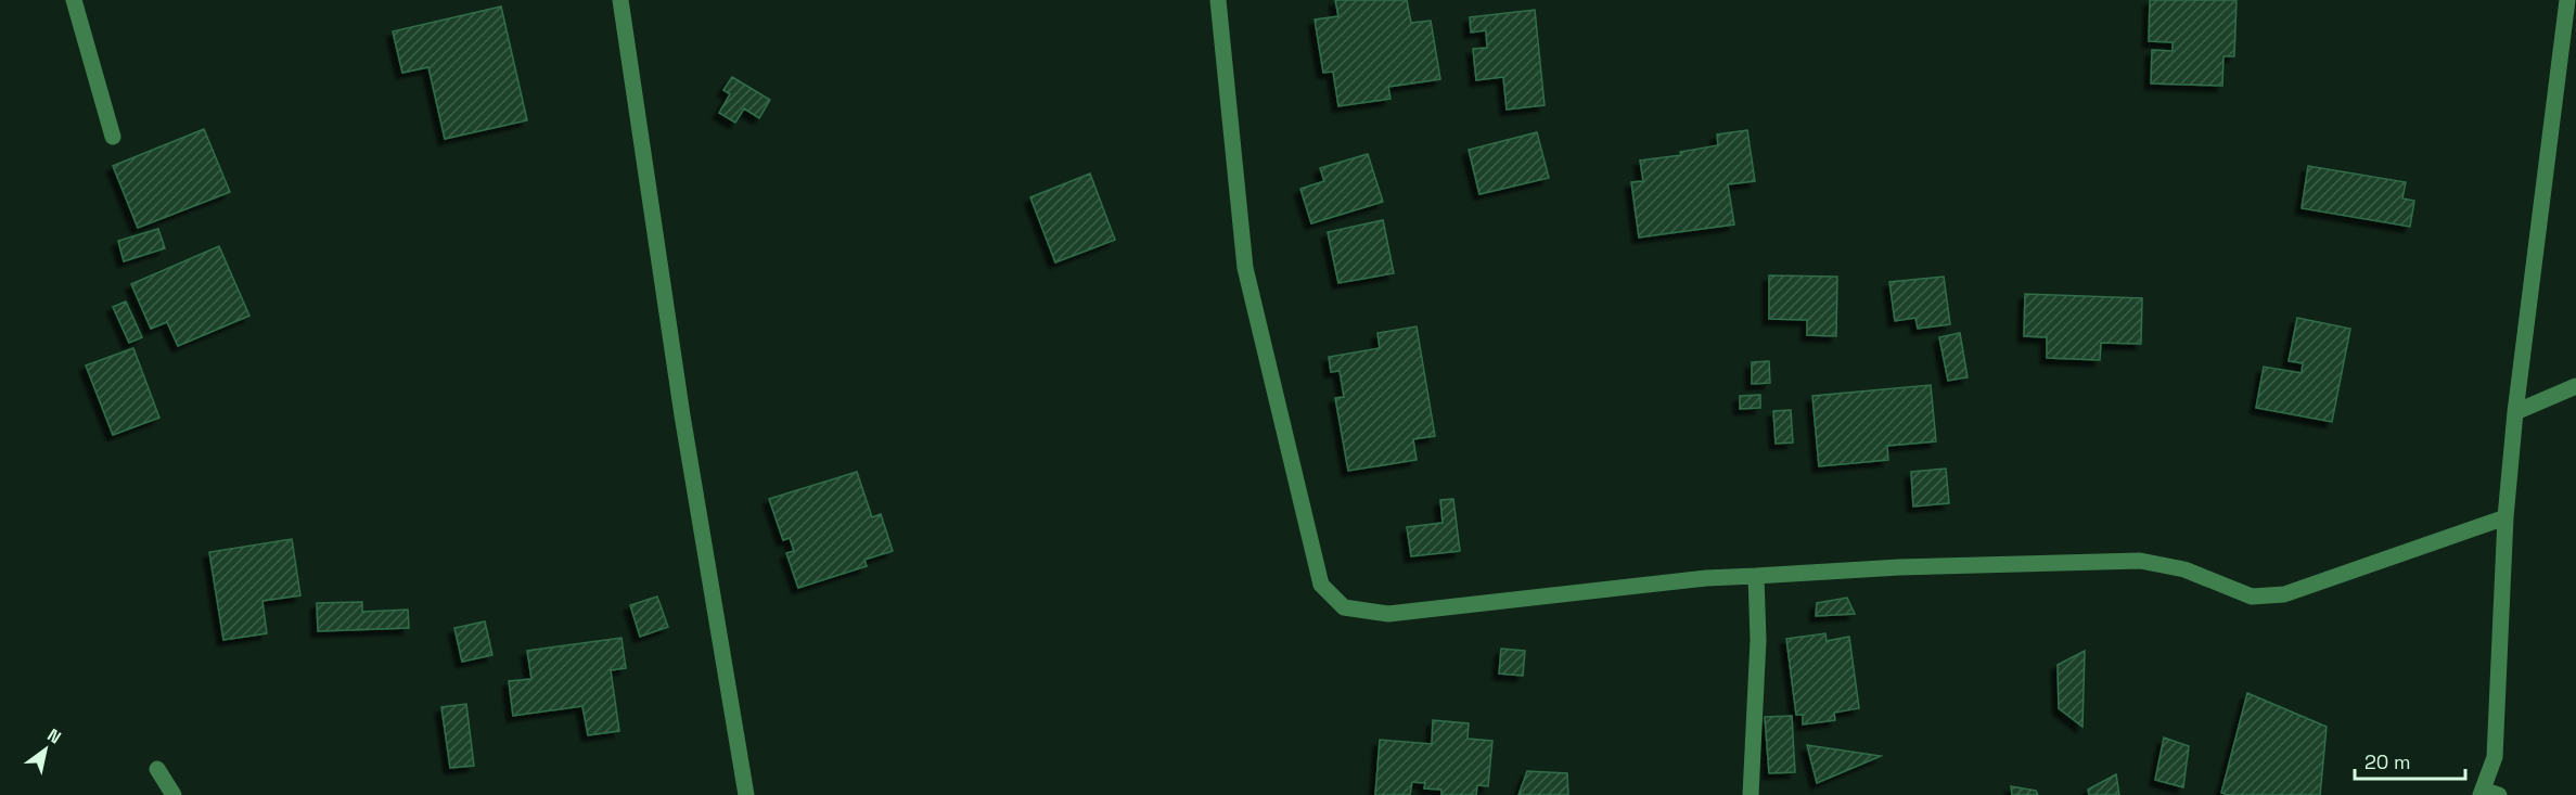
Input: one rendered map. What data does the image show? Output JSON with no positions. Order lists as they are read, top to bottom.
{
  "scale_bar": "20 m",
  "north": "top right"
}
